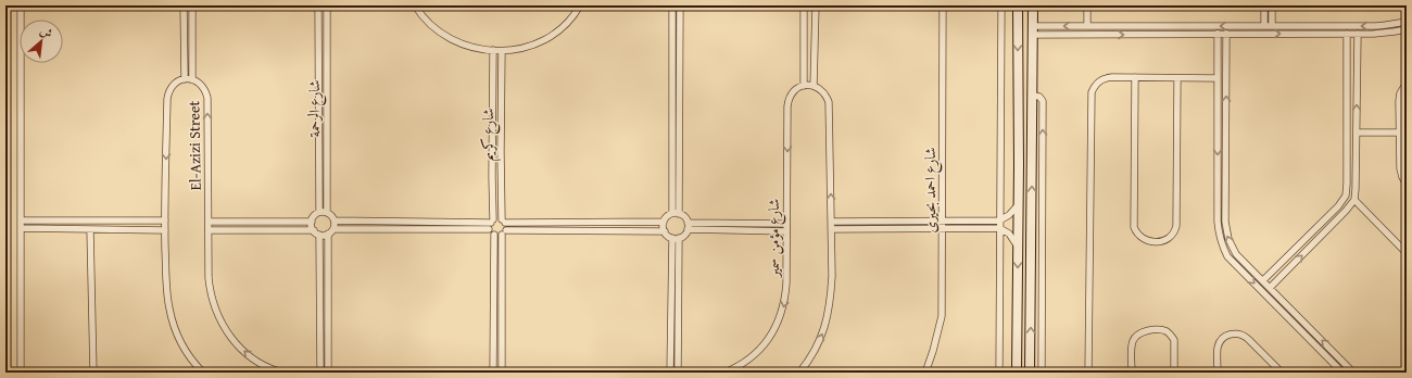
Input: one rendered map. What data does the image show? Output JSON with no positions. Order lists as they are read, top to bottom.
{
  "streets": {
    "street": [
      "شارع الرحمة",
      "شارع كريم",
      "El-Azizi Street",
      "شارع احمد بحيرى",
      "شارع مؤمن سمير"
    ]
  },
  "north": "top right"
}
